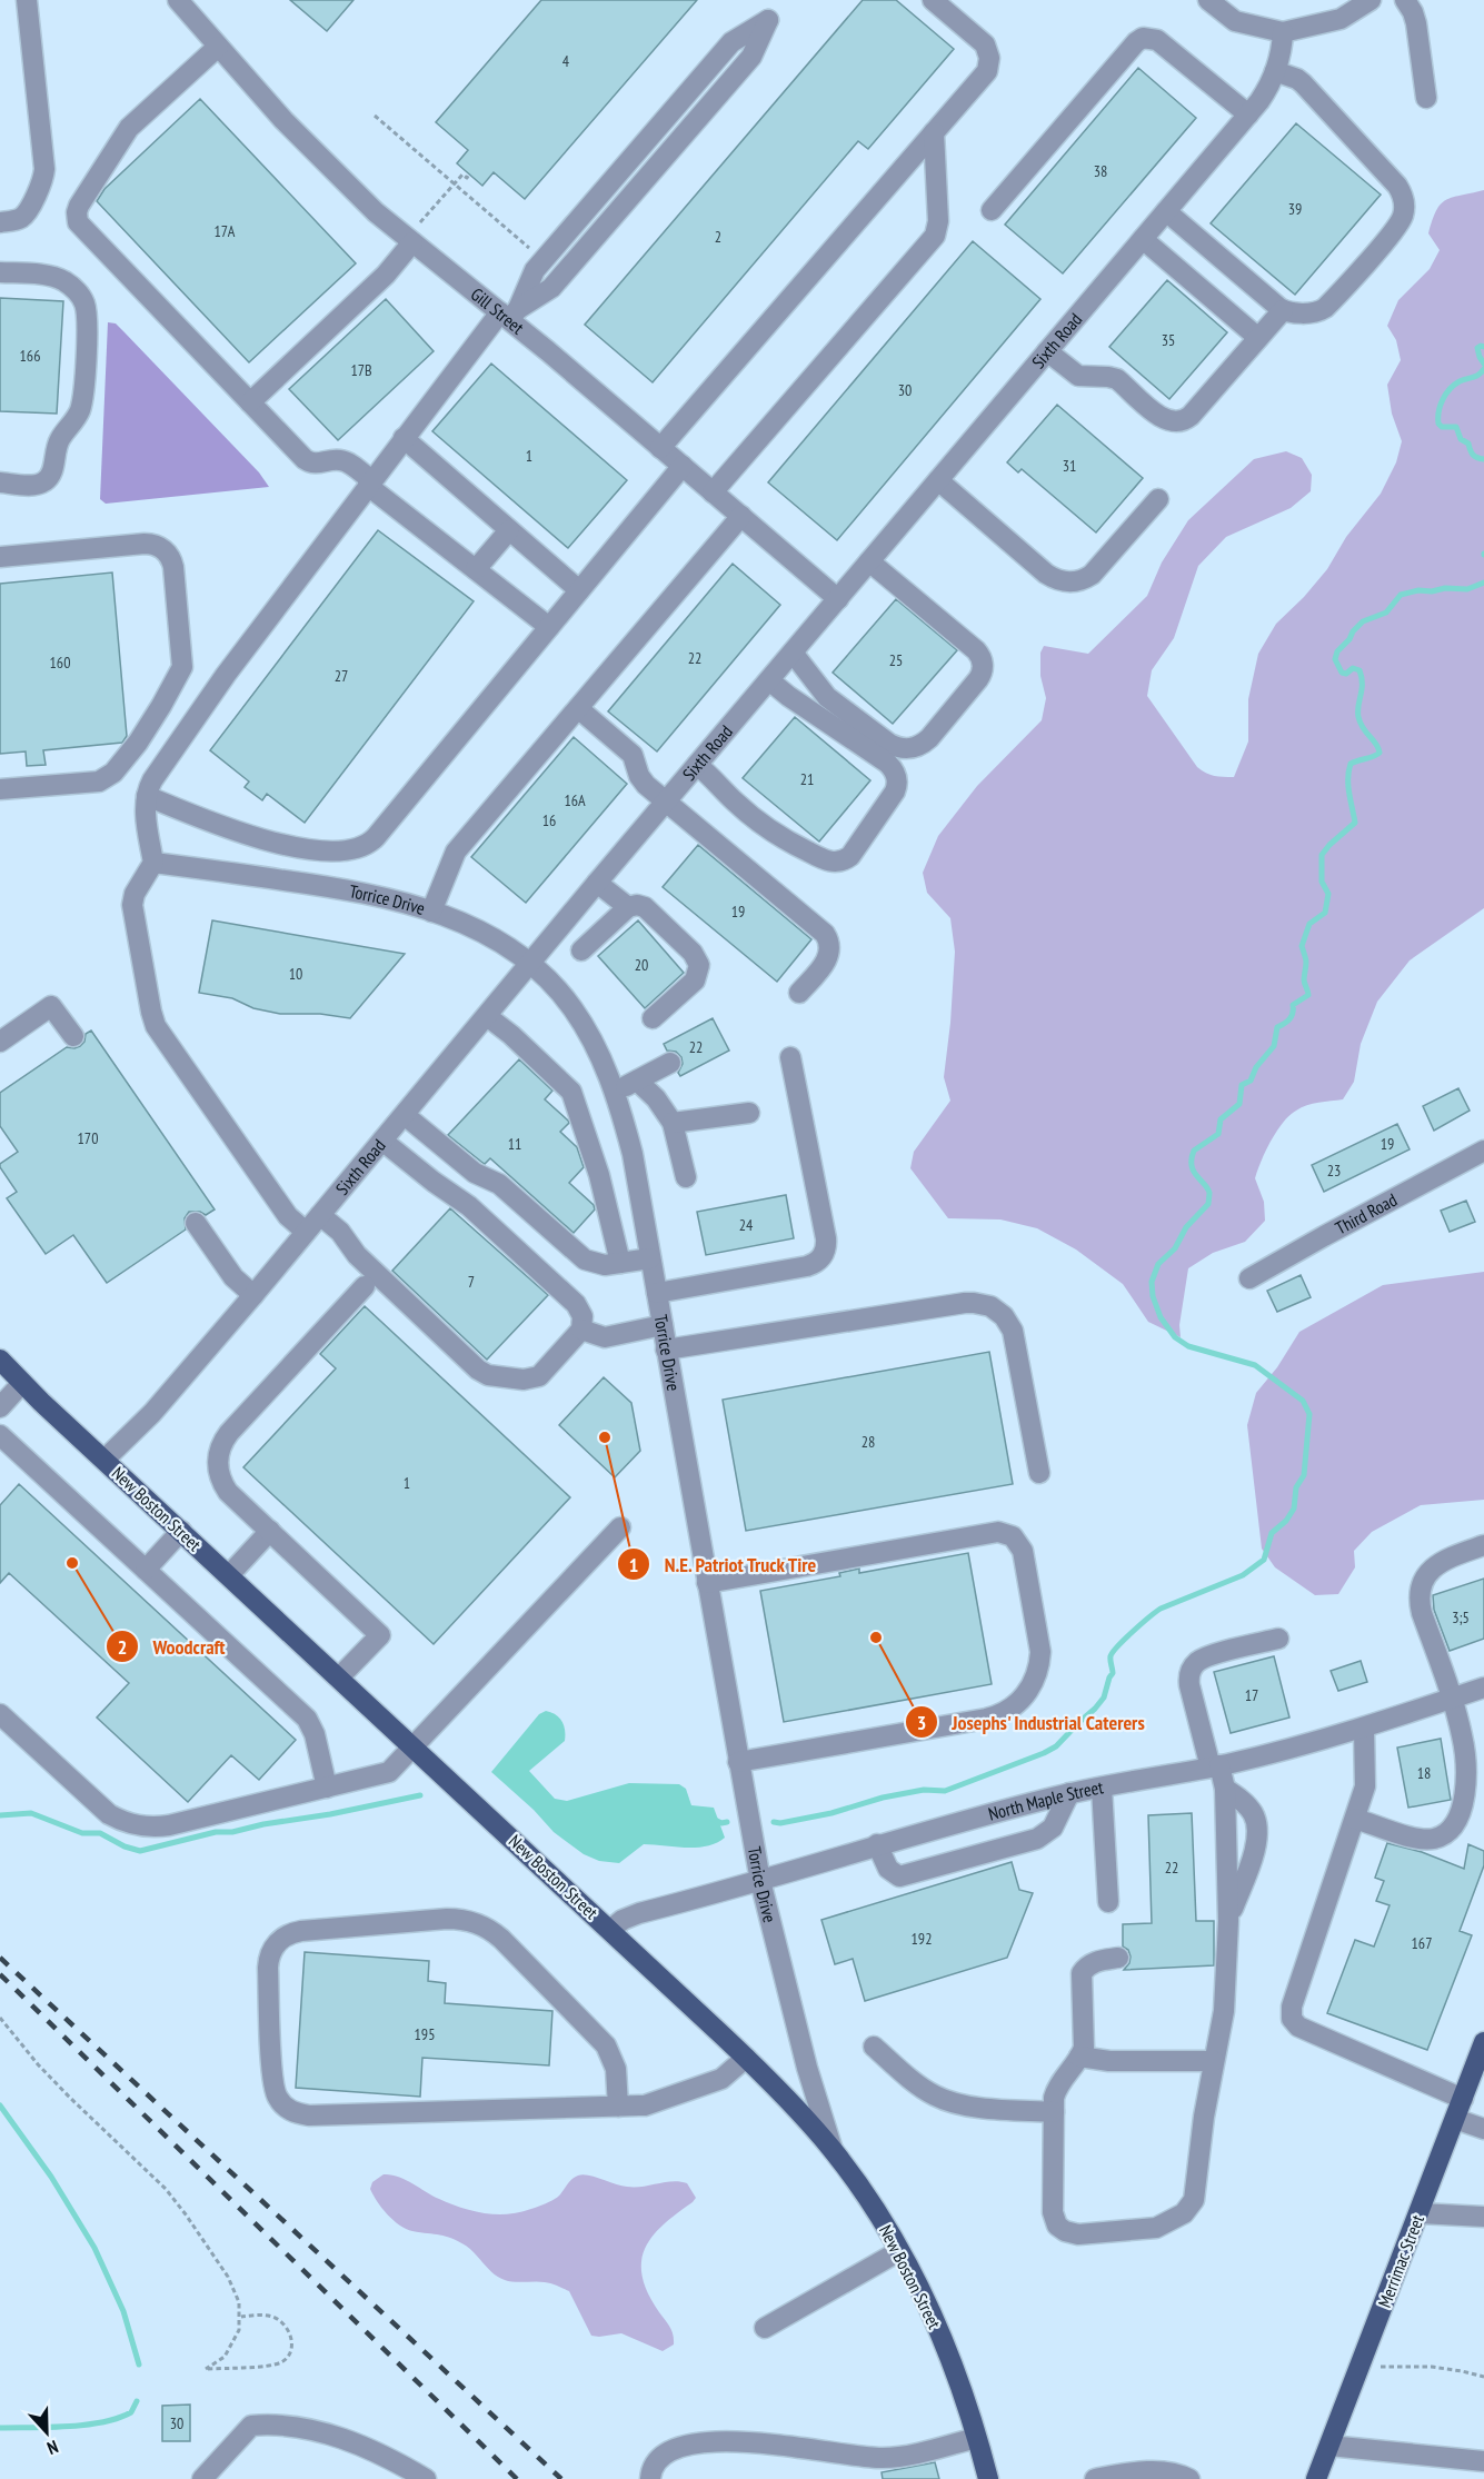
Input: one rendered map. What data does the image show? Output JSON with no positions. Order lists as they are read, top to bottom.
{
  "streets": {
    "main road": ["New Boston Street", "Merrimac Street"],
    "street": [
      "Gill Street",
      "Sixth Road",
      "Torrice Drive",
      "Third Road",
      "North Maple Street"
    ]
  },
  "crossings": [
    ["Gill Street", "Sixth Road"],
    ["Sixth Road", "Torrice Drive"],
    ["Sixth Road", "New Boston Street"],
    ["Torrice Drive", "New Boston Street"],
    ["Torrice Drive", "North Maple Street"],
    ["New Boston Street", "North Maple Street"]
  ],
  "places": ["N.E. Patriot Truck Tire", "Woodcraft", "Josephs' Industrial Caterers"],
  "house_numbers": [
    "4",
    "38",
    "39",
    "17A",
    "2",
    "35",
    "166",
    "17B",
    "30",
    "1",
    "31",
    "22",
    "25",
    "160",
    "27",
    "21",
    "16A",
    "16",
    "19",
    "20",
    "10",
    "22",
    "170",
    "11",
    "19",
    "23",
    "24",
    "7",
    "28",
    "1",
    "3;5",
    "17",
    "18",
    "22",
    "192",
    "167",
    "195",
    "30"
  ],
  "north": "bottom"
}
